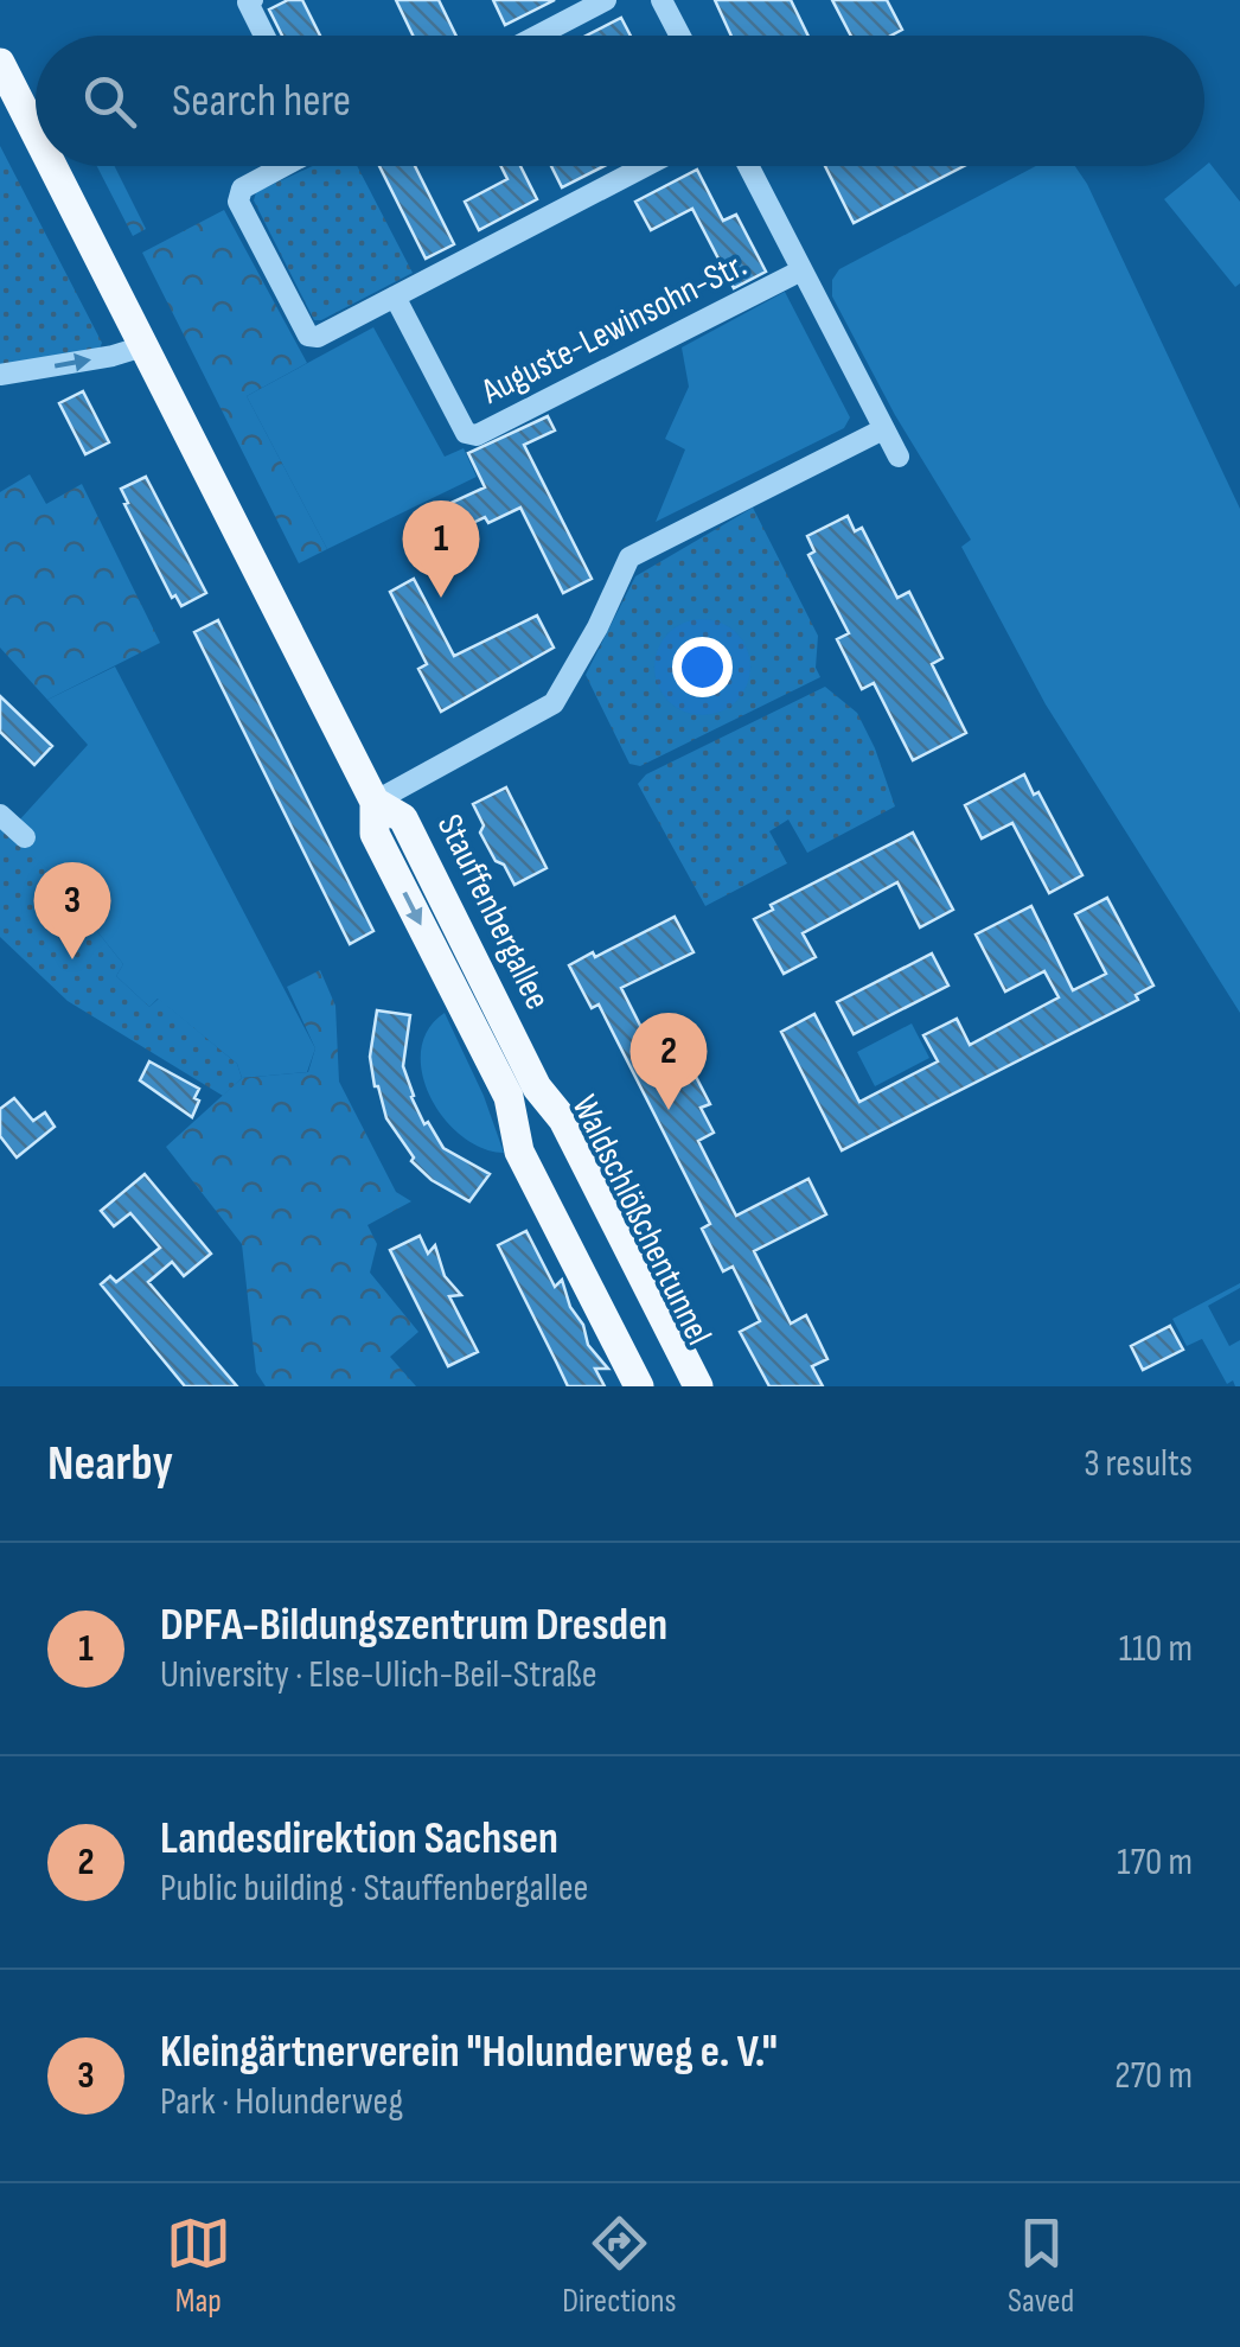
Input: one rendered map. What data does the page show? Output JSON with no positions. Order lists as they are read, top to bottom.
{
  "streets": {
    "main road": ["Stauffenbergallee", "Waldschlößchentunnel"],
    "street": ["Auguste-Lewinsohn-Str."]
  },
  "crossings": [
    ["Stauffenbergallee", "Waldschlößchentunnel"]
  ],
  "page": {
    "search": "Search here",
    "pins": ["1", "3", "2"],
    "heading": ["Nearby", "3 results"],
    "list": [
      {
        "mark": "1",
        "name": "DPFA-Bildungszentrum Dresden",
        "note": "University · Else-Ulich-Beil-Straße",
        "value": "110 m"
      },
      {
        "mark": "2",
        "name": "Landesdirektion Sachsen",
        "note": "Public building · Stauffenbergallee",
        "value": "170 m"
      },
      {
        "mark": "3",
        "name": "Kleingärtnerverein \"Holunderweg e. V.\"",
        "note": "Park · Holunderweg",
        "value": "270 m"
      }
    ],
    "nav": ["Map", "Directions", "Saved"]
  }
}
